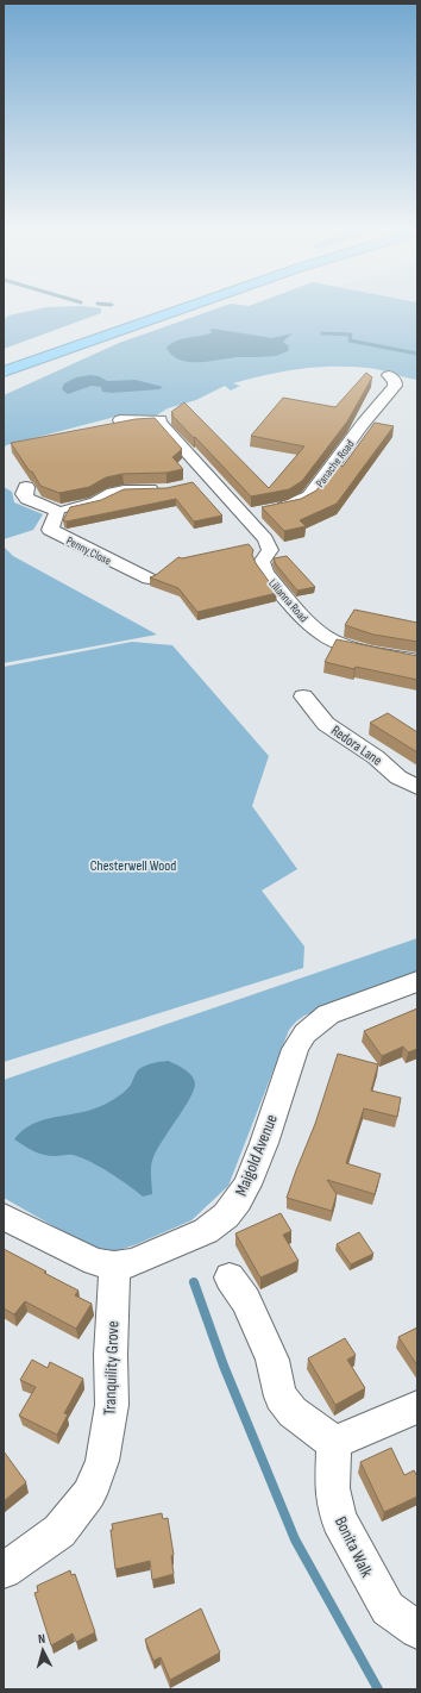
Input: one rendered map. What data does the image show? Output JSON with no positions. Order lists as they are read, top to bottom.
{
  "streets": {
    "street": [
      "Panache Road",
      "Penny Close",
      "Lilianna Road",
      "Redora Lane",
      "Maigold Avenue",
      "Tranquility Grove",
      "Bonita Walk"
    ]
  },
  "crossings": [
    ["Panache Road", "Lilianna Road"],
    ["Maigold Avenue", "Tranquility Grove"]
  ],
  "parks": ["Chesterwell Wood"],
  "north": "top"
}
